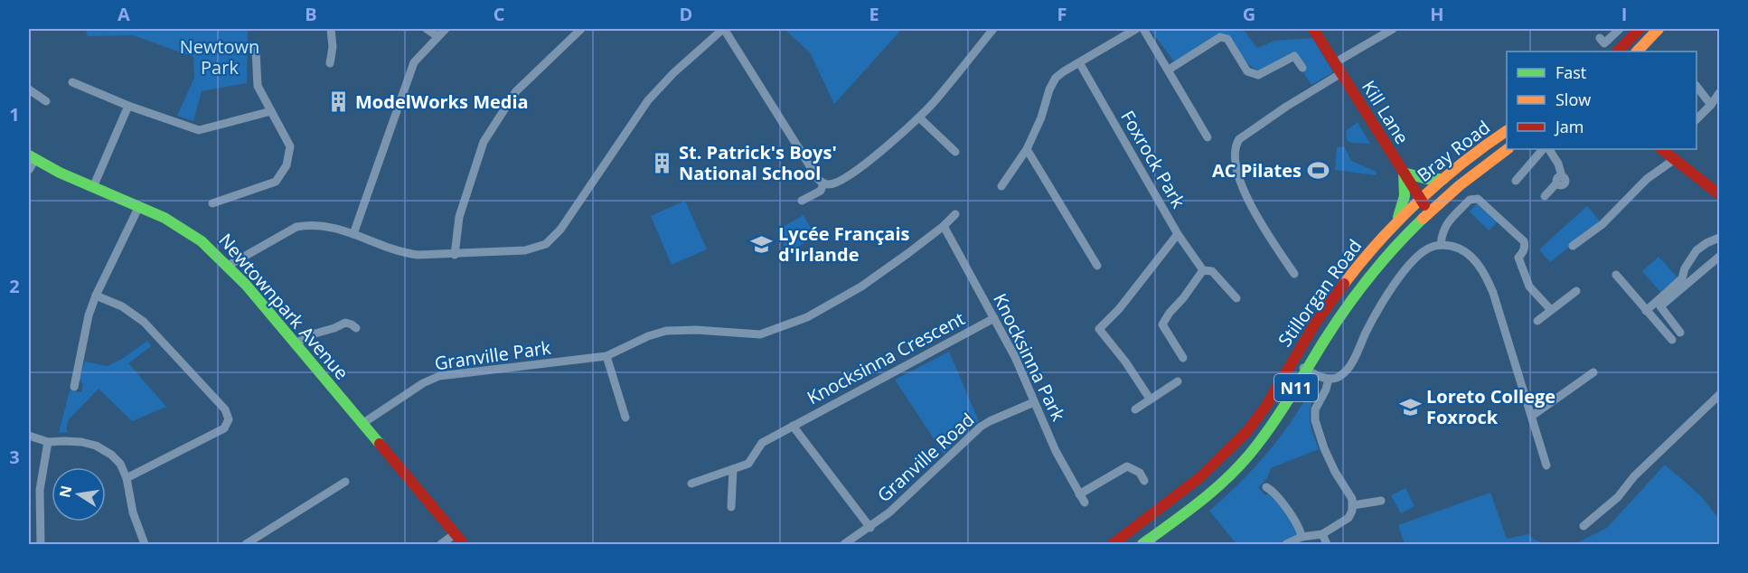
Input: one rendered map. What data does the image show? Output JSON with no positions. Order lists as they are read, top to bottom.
{
  "streets": {
    "main road": [
      "Kill Lane",
      "Bray Road",
      "Stillorgan Road",
      "Newtownpark Avenue",
      "N11"
    ],
    "street": [
      "Foxrock Park",
      "Granville Park",
      "Knocksinna Park",
      "Knocksinna Crescent",
      "Granville Road"
    ]
  },
  "crossings": [
    ["Kill Lane", "Bray Road"],
    ["Kill Lane", "Stillorgan Road"],
    ["Bray Road", "Stillorgan Road"],
    ["Newtownpark Avenue", "Granville Park"],
    ["Granville Park", "Knocksinna Park"],
    ["Knocksinna Park", "Knocksinna Crescent"],
    ["Knocksinna Park", "Granville Road"]
  ],
  "parks": ["Newtown Park"],
  "places": {
    "building": ["ModelWorks Media", "St. Patrick's Boys' National School"],
    "sports": ["AC Pilates"],
    "school or university": ["Lycée Français d'Irlande", "Loreto College Foxrock"]
  },
  "legend": ["Fast", "Slow", "Jam"],
  "north": "left",
  "grid": {
    "columns": [
      "A",
      "B",
      "C",
      "D",
      "E",
      "F",
      "G",
      "H",
      "I"
    ],
    "rows": ["1", "2", "3"]
  }
}
